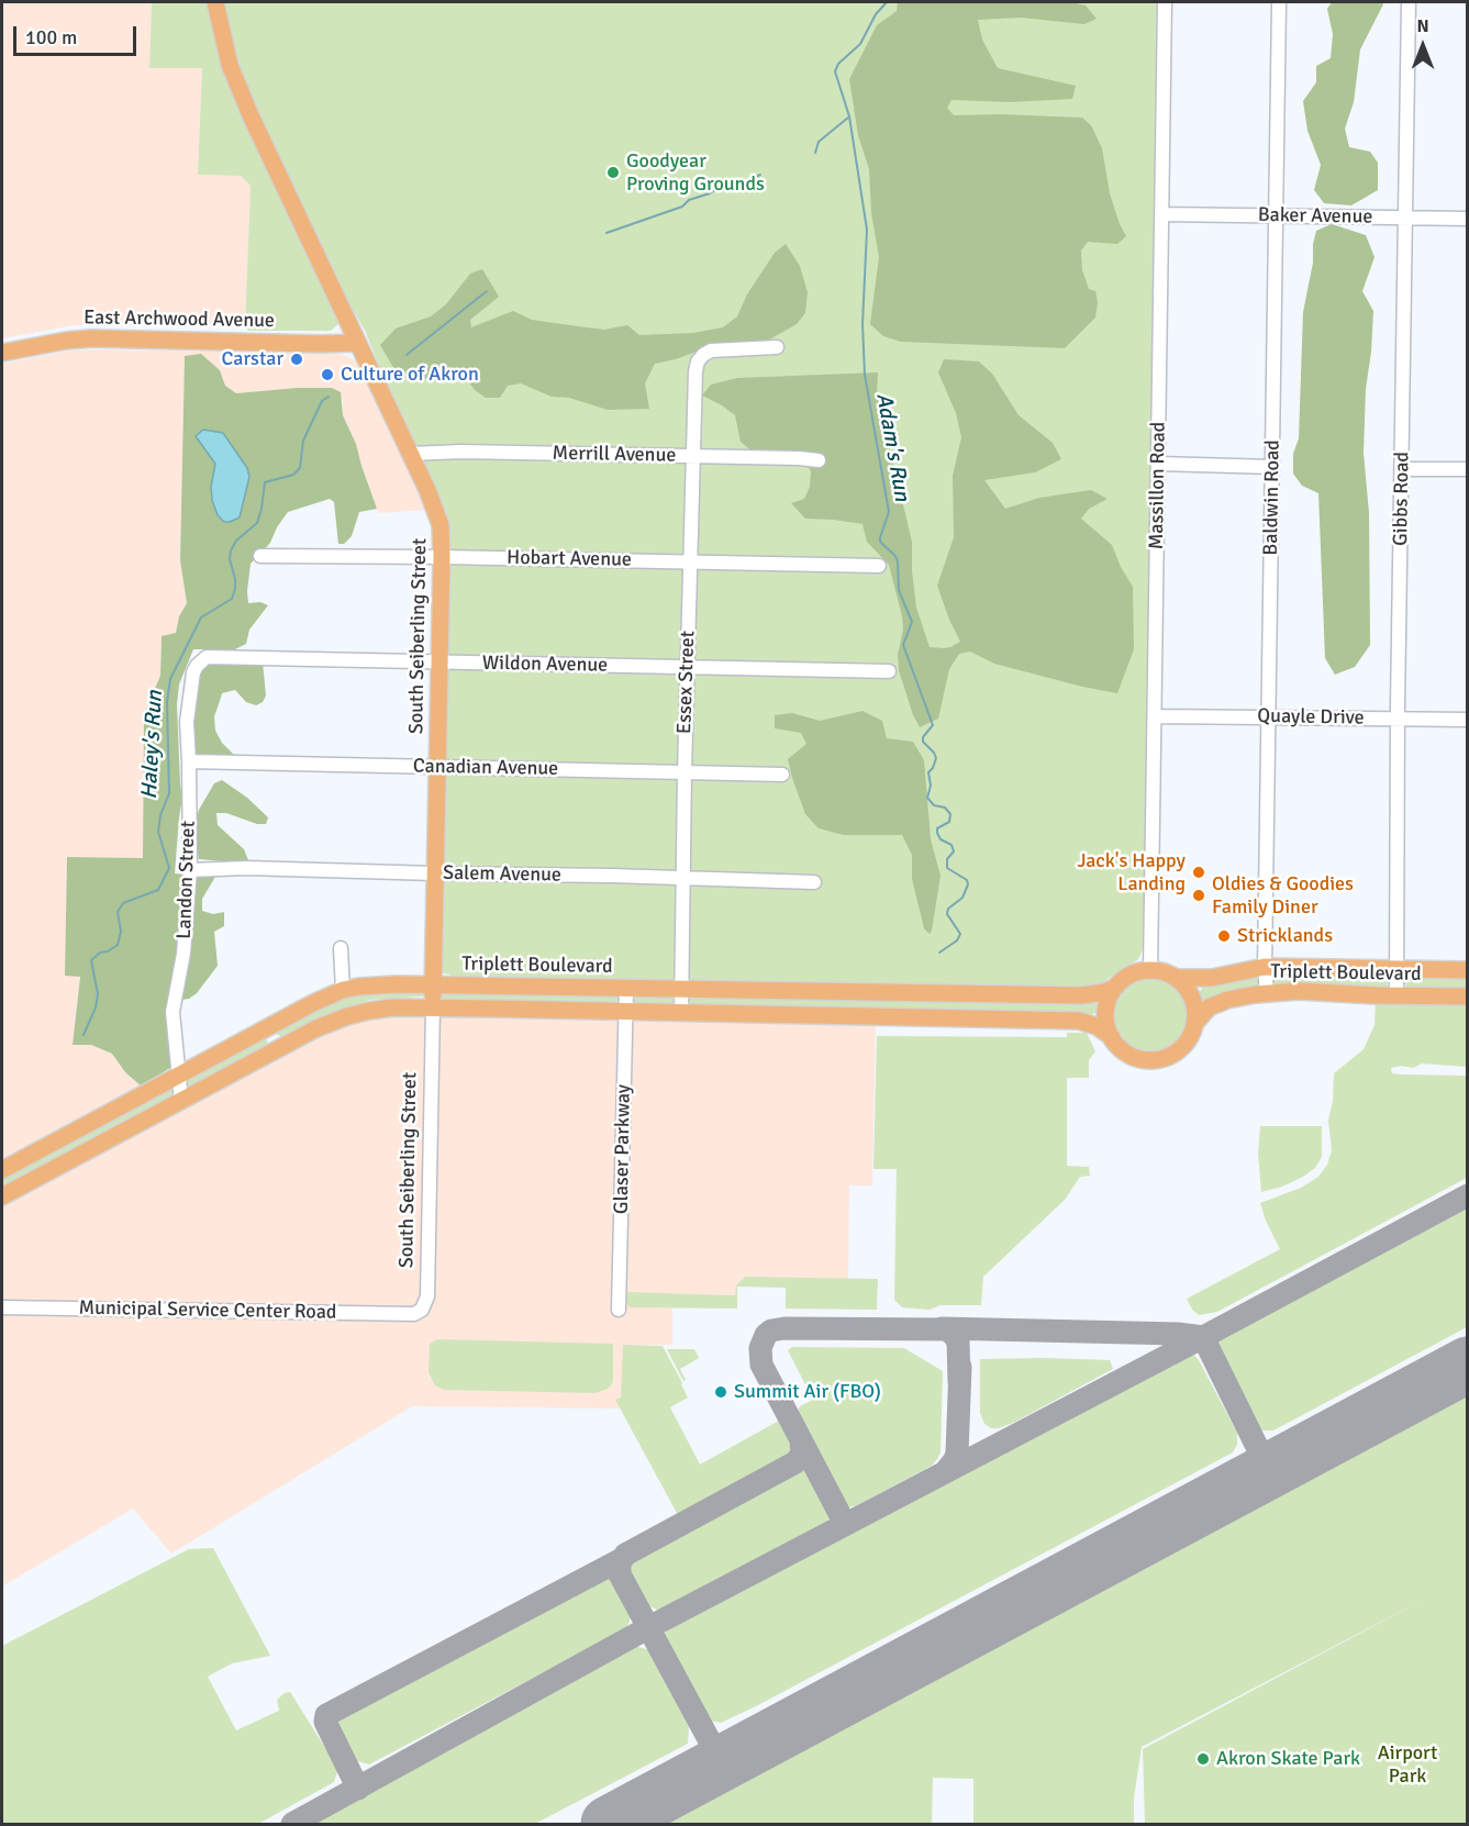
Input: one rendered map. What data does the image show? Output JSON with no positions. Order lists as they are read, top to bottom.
{
  "streets": {
    "main road": ["East Archwood Avenue", "South Seiberling Street", "Triplett Boulevard"],
    "street": [
      "Baker Avenue",
      "Merrill Avenue",
      "Massillon Road",
      "Baldwin Road",
      "Gibbs Road",
      "Hobart Avenue",
      "Wildon Avenue",
      "Essex Street",
      "Quayle Drive",
      "Canadian Avenue",
      "Salem Avenue",
      "Landon Street",
      "Glaser Parkway",
      "Municipal Service Center Road"
    ]
  },
  "crossings": [
    ["Baker Avenue", "Massillon Road"],
    ["Baker Avenue", "Baldwin Road"],
    ["Baker Avenue", "Gibbs Road"],
    ["East Archwood Avenue", "South Seiberling Street"],
    ["Merrill Avenue", "South Seiberling Street"],
    ["Merrill Avenue", "Essex Street"],
    ["Massillon Road", "Quayle Drive"],
    ["Massillon Road", "Triplett Boulevard"],
    ["Baldwin Road", "Quayle Drive"],
    ["Baldwin Road", "Triplett Boulevard"],
    ["Gibbs Road", "Quayle Drive"],
    ["Gibbs Road", "Triplett Boulevard"],
    ["Hobart Avenue", "South Seiberling Street"],
    ["Hobart Avenue", "Essex Street"],
    ["South Seiberling Street", "Wildon Avenue"],
    ["South Seiberling Street", "Canadian Avenue"],
    ["South Seiberling Street", "Salem Avenue"],
    ["South Seiberling Street", "Triplett Boulevard"],
    ["South Seiberling Street", "Municipal Service Center Road"],
    ["Wildon Avenue", "Essex Street"],
    ["Wildon Avenue", "Landon Street"],
    ["Essex Street", "Canadian Avenue"],
    ["Essex Street", "Salem Avenue"],
    ["Essex Street", "Triplett Boulevard"],
    ["Canadian Avenue", "Landon Street"],
    ["Salem Avenue", "Landon Street"],
    ["Landon Street", "Triplett Boulevard"],
    ["Triplett Boulevard", "Glaser Parkway"]
  ],
  "water": ["Adam's Run", "Haley's Run"],
  "parks": ["Airport Park"],
  "places": [
    "Goodyear Proving Grounds",
    "Carstar",
    "Culture of Akron",
    "Jack's Happy Landing",
    "Oldies & Goodies Family Diner",
    "Stricklands",
    "Summit Air (FBO)",
    "Akron Skate Park"
  ],
  "scale_bar": "100 m",
  "north": "top"
}
